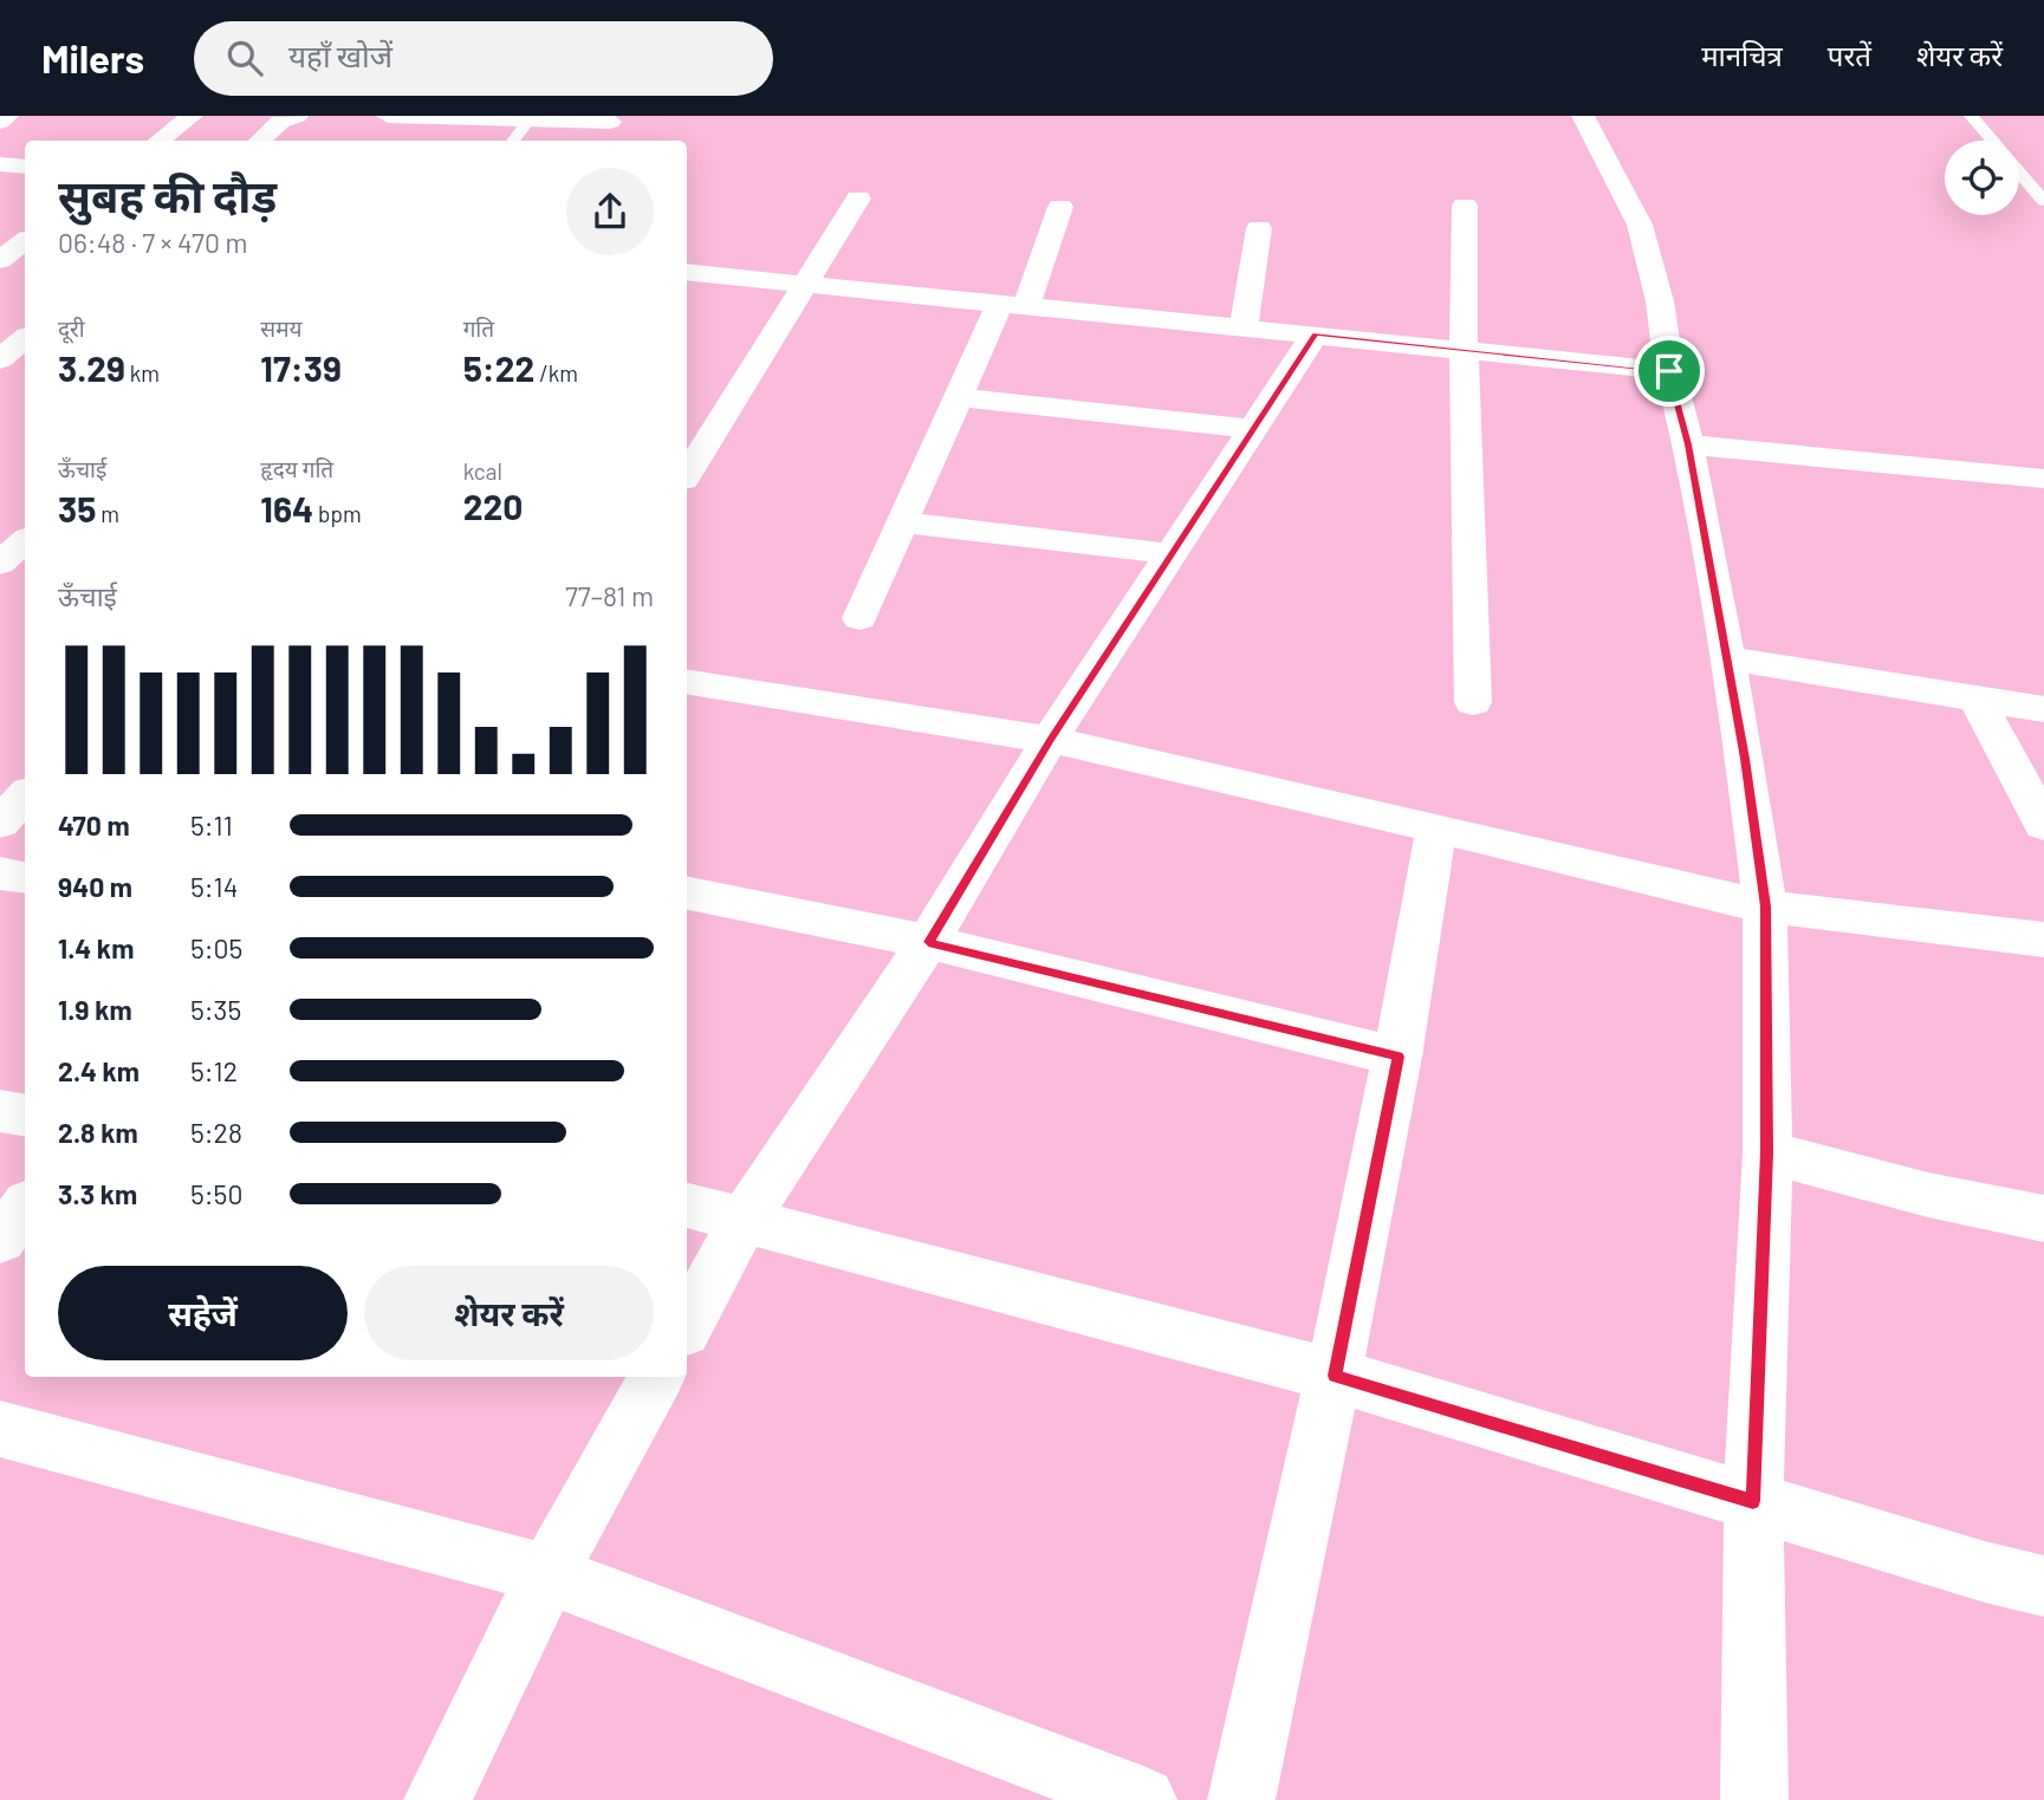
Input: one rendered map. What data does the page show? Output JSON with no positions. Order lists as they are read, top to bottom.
{
  "page": {
    "header": "Milers",
    "search": "यहाँ खोजें",
    "nav": ["मानचित्र", "परतें", "शेयर करें"],
    "heading": ["सुबह की दौड़", "06:48 · 7 × 470 m"],
    "stats": [
      ["दूरी", "3.29 km"],
      ["समय", "17:39"],
      ["गति", "5:22 /km"],
      ["ऊँचाई", "35 m"],
      ["हृदय गति", "164 bpm"],
      ["kcal", "220"]
    ],
    "chart": ["ऊँचाई", "77–81 m"],
    "list": [
      {
        "name": "470 m",
        "note": "5:11"
      },
      {
        "name": "940 m",
        "note": "5:14"
      },
      {
        "name": "1.4 km",
        "note": "5:05"
      },
      {
        "name": "1.9 km",
        "note": "5:35"
      },
      {
        "name": "2.4 km",
        "note": "5:12"
      },
      {
        "name": "2.8 km",
        "note": "5:28"
      },
      {
        "name": "3.3 km",
        "note": "5:50"
      }
    ],
    "buttons": ["सहेजें", "शेयर करें"]
  }
}
